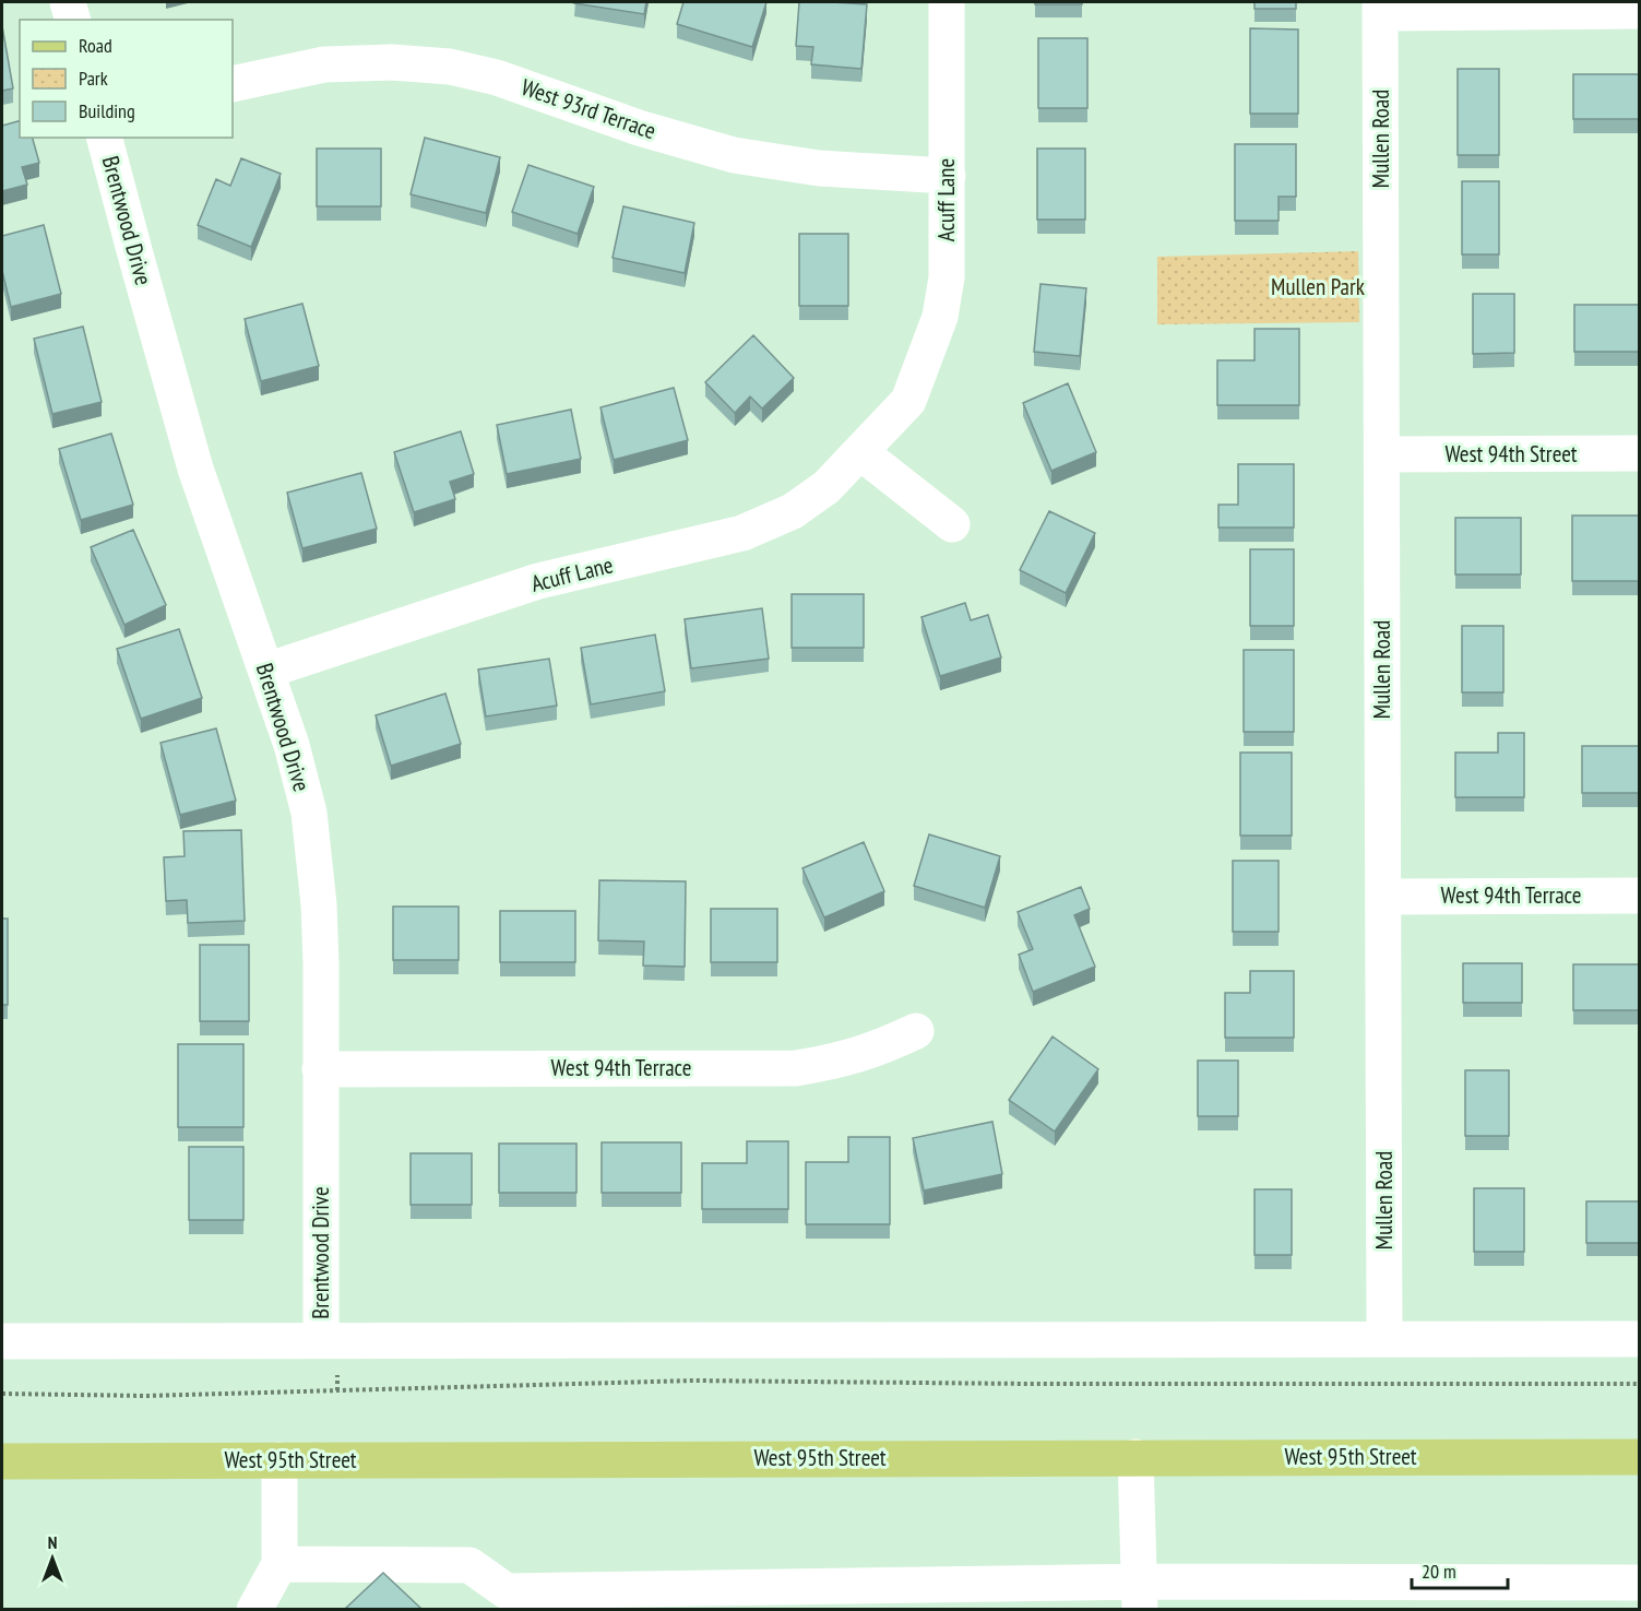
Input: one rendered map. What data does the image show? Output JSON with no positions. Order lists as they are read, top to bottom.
{
  "streets": {
    "main road": ["West 95th Street"],
    "street": [
      "West 93rd Terrace",
      "Mullen Road",
      "Acuff Lane",
      "Brentwood Drive",
      "West 94th Street",
      "West 94th Terrace"
    ]
  },
  "crossings": [
    ["West 93rd Terrace", "Acuff Lane"],
    ["Mullen Road", "West 94th Street"],
    ["Mullen Road", "West 94th Terrace"],
    ["Acuff Lane", "Brentwood Drive"],
    ["Brentwood Drive", "West 94th Terrace"]
  ],
  "parks": ["Mullen Park"],
  "legend": ["Road", "Park", "Building"],
  "scale_bar": "20 m",
  "north": "top"
}
